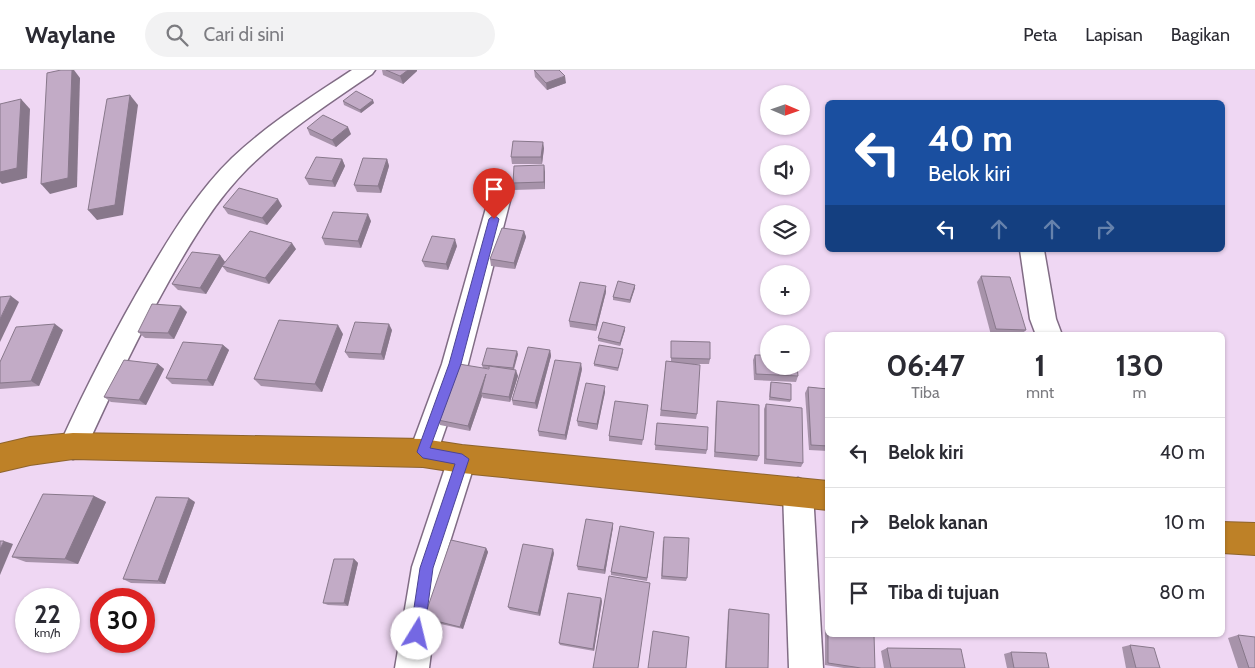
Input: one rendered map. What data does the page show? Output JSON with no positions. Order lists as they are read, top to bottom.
{
  "north": "right",
  "page": {
    "header": "Waylane",
    "search": "Cari di sini",
    "nav": ["Peta", "Lapisan", "Bagikan"],
    "map_buttons": ["+", "−"],
    "turn": ["40 m", "Belok kiri"],
    "eta": [
      "06:47",
      "Tiba",
      "1",
      "mnt",
      "130",
      "m"
    ],
    "list": [
      {
        "name": "Belok kiri",
        "value": "40 m"
      },
      {
        "name": "Belok kanan",
        "value": "10 m"
      },
      {
        "name": "Tiba di tujuan",
        "value": "80 m"
      }
    ],
    "speed": "22 km/h",
    "limit": "30"
  }
}
